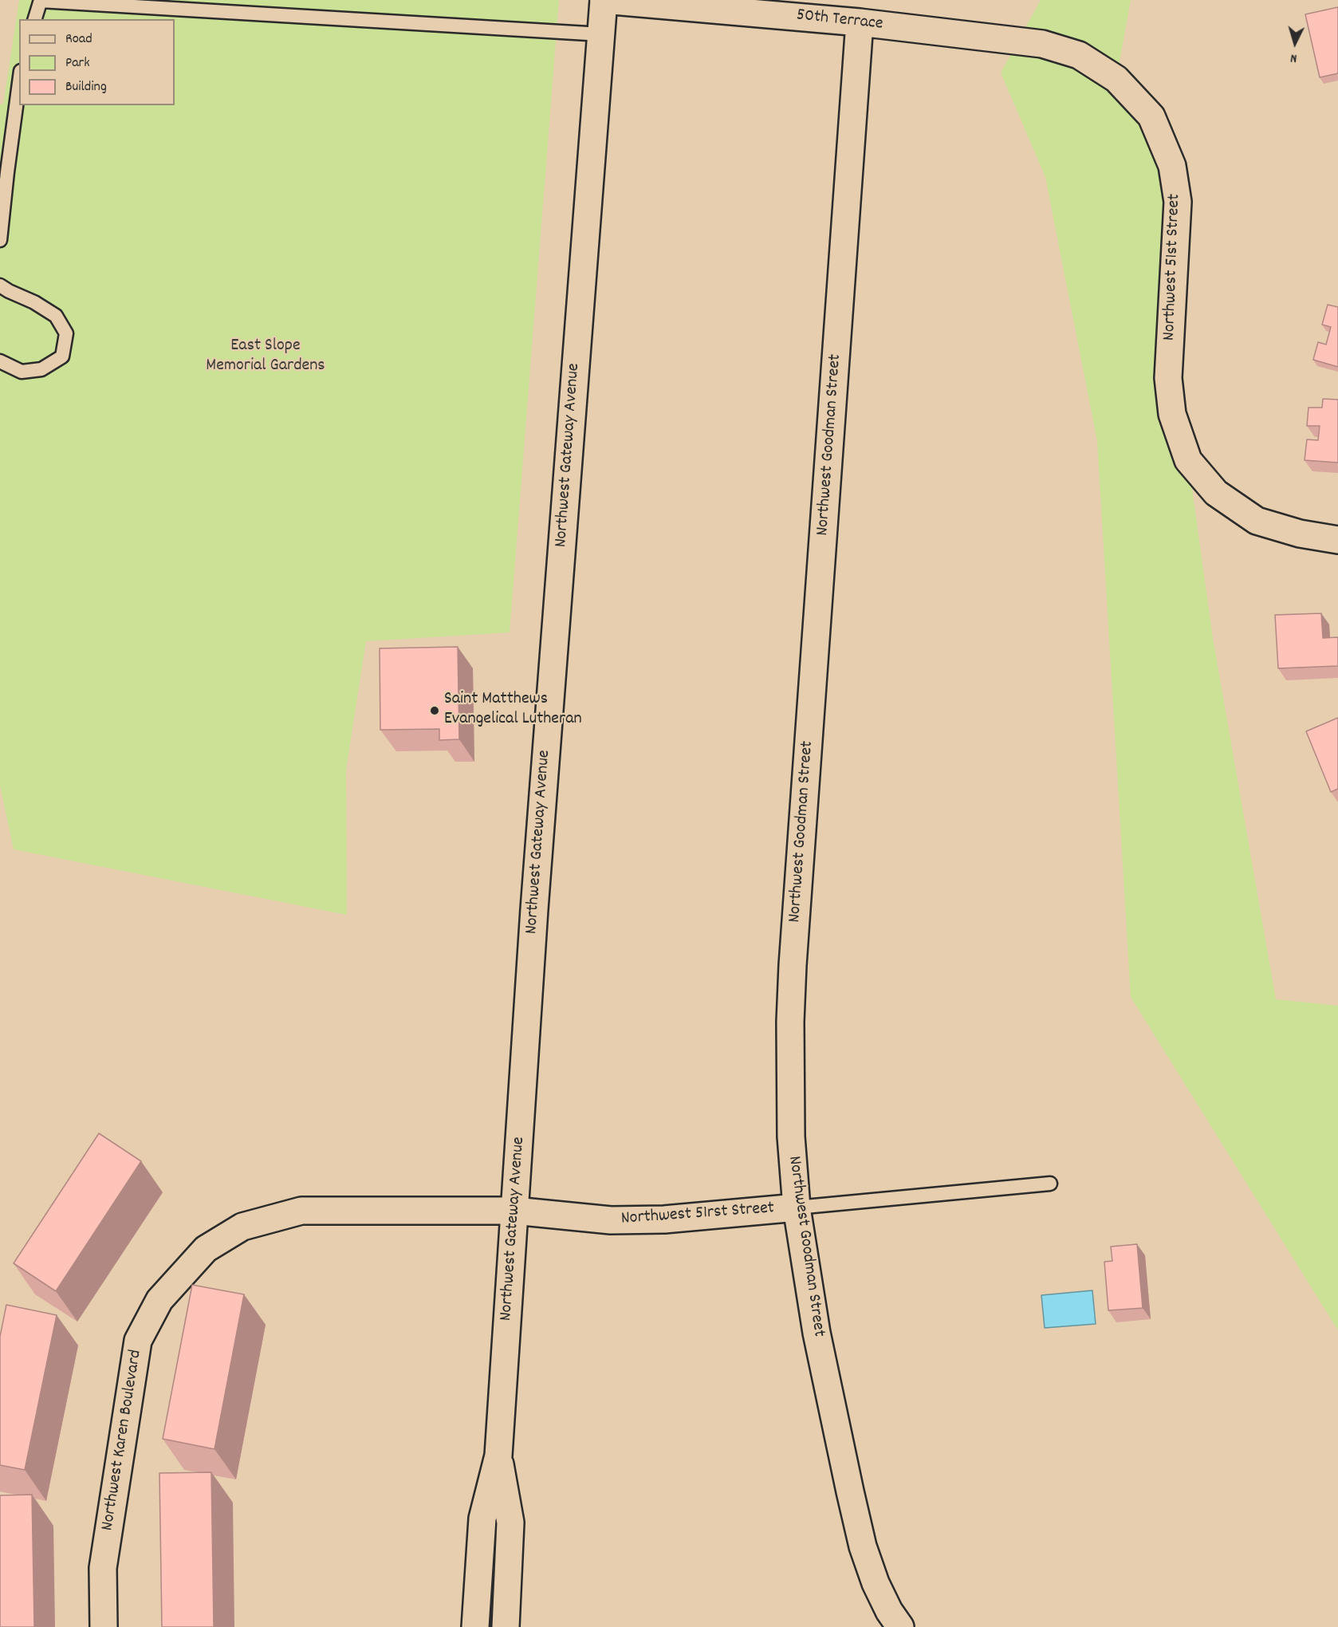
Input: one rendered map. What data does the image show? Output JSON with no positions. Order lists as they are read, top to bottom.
{
  "streets": {
    "street": [
      "50th Terrace",
      "Northwest 51st Street",
      "Northwest Goodman Street",
      "Northwest Gateway Avenue",
      "Northwest 51rst Street",
      "Northwest Karen Boulevard"
    ]
  },
  "crossings": [
    ["50th Terrace", "Northwest 51st Street"],
    ["50th Terrace", "Northwest Goodman Street"],
    ["50th Terrace", "Northwest Gateway Avenue"],
    ["Northwest Goodman Street", "Northwest 51rst Street"],
    ["Northwest Gateway Avenue", "Northwest 51rst Street"],
    ["Northwest Gateway Avenue", "Northwest Karen Boulevard"],
    ["Northwest 51rst Street", "Northwest Karen Boulevard"]
  ],
  "parks": ["East Slope Memorial Gardens"],
  "places": ["Saint Matthews Evangelical Lutheran"],
  "legend": ["Road", "Park", "Building"],
  "north": "bottom"
}
